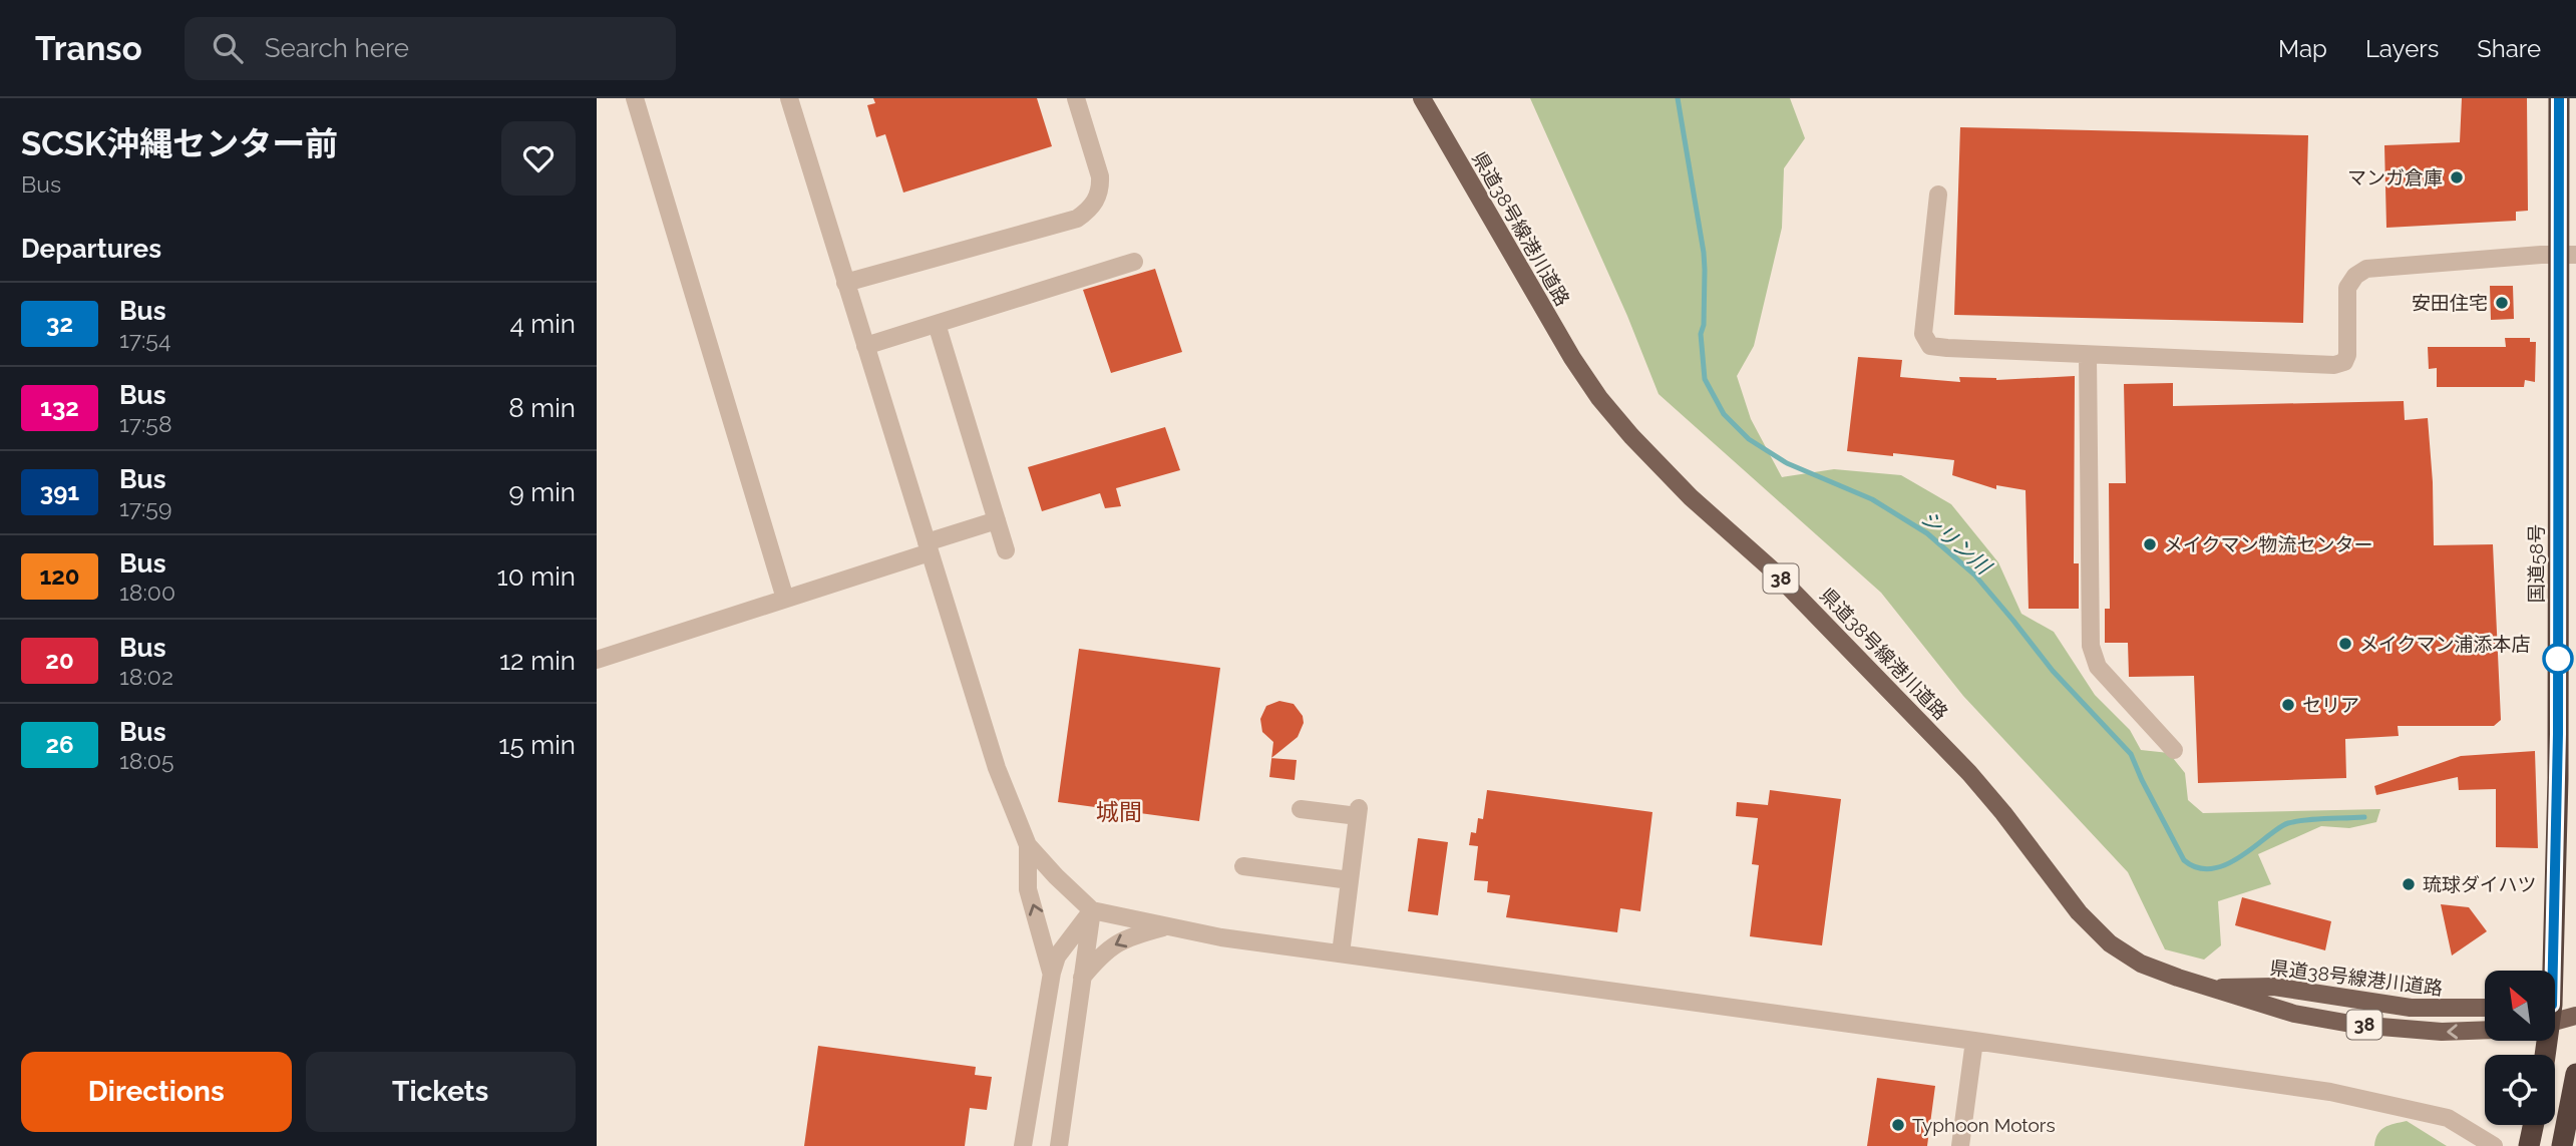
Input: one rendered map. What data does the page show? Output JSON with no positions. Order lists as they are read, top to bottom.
{
  "streets": {
    "highway": ["国道58号"],
    "main road": ["県道38号線港川道路", "38"]
  },
  "districts": ["城間"],
  "water": ["シリン川"],
  "places": [
    "マンガ倉庫",
    "安田住宅",
    "メイクマン物流センター",
    "メイクマン浦添本店",
    "セリア",
    "琉球ダイハツ",
    "Typhoon Motors"
  ],
  "lines": ["bus line 32"],
  "north": "top left",
  "page": {
    "header": "Transo",
    "search": "Search here",
    "nav": ["Map", "Layers", "Share"],
    "heading": [
      ["SCSK沖縄センター前", "Bus"],
      "Departures"
    ],
    "list": [
      {
        "mark": "32",
        "name": "Bus",
        "note": "17:54",
        "value": "4 min"
      },
      {
        "mark": "132",
        "name": "Bus",
        "note": "17:58",
        "value": "8 min"
      },
      {
        "mark": "391",
        "name": "Bus",
        "note": "17:59",
        "value": "9 min"
      },
      {
        "mark": "120",
        "name": "Bus",
        "note": "18:00",
        "value": "10 min"
      },
      {
        "mark": "20",
        "name": "Bus",
        "note": "18:02",
        "value": "12 min"
      },
      {
        "mark": "26",
        "name": "Bus",
        "note": "18:05",
        "value": "15 min"
      }
    ],
    "buttons": ["Directions", "Tickets"]
  }
}
